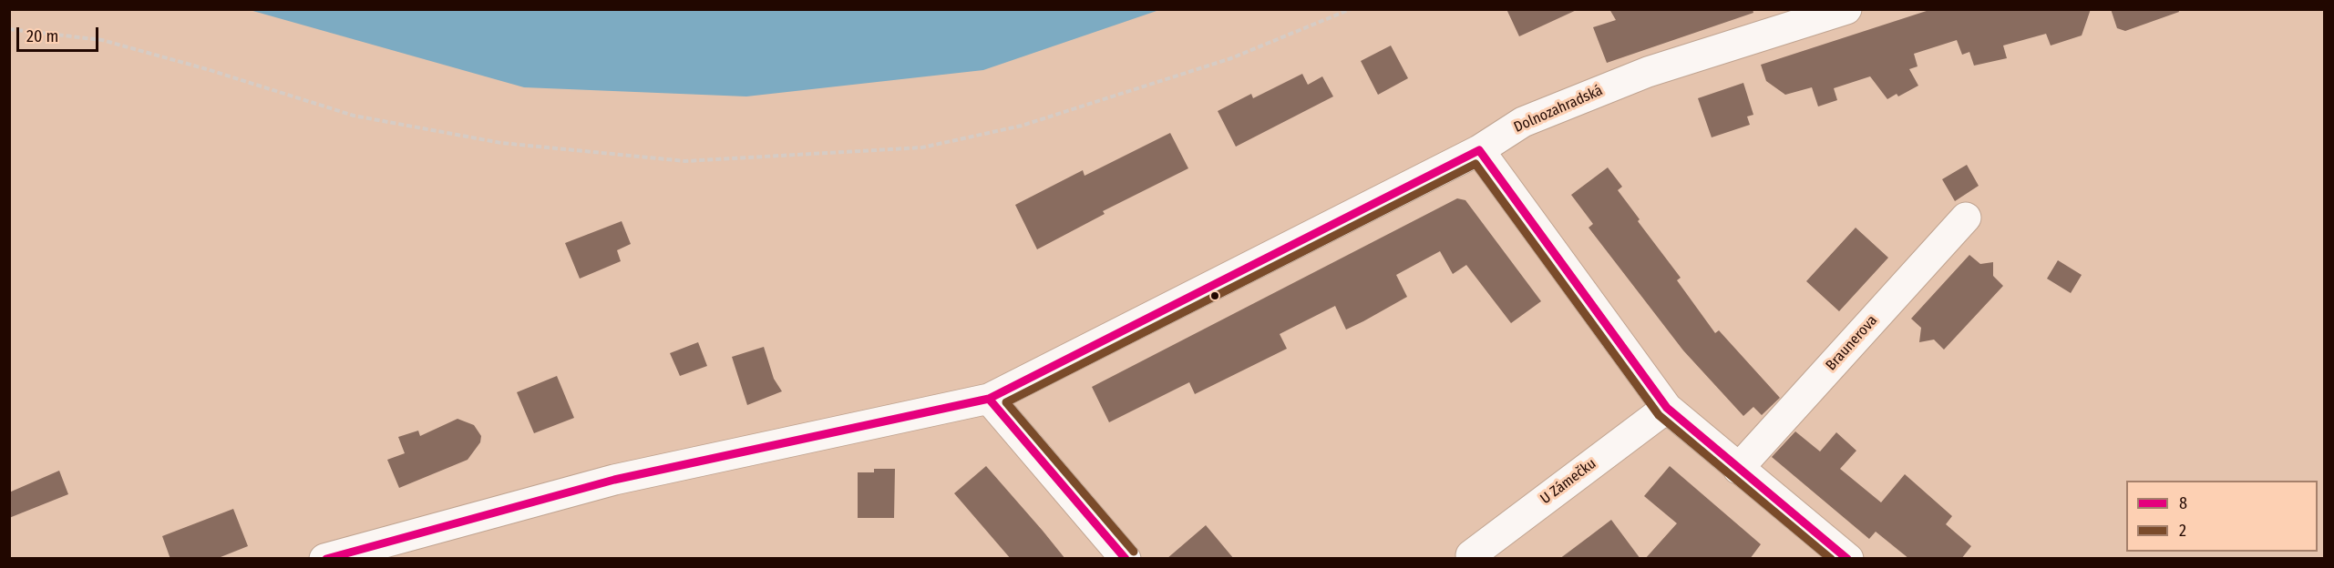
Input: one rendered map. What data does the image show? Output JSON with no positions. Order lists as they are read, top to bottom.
{
  "streets": {
    "street": ["Dolnozahradská", "Braunerova", "U Zámečku"]
  },
  "lines": ["transit line 8", "transit line 2"],
  "legend": ["8", "2"],
  "scale_bar": "20 m"
}
